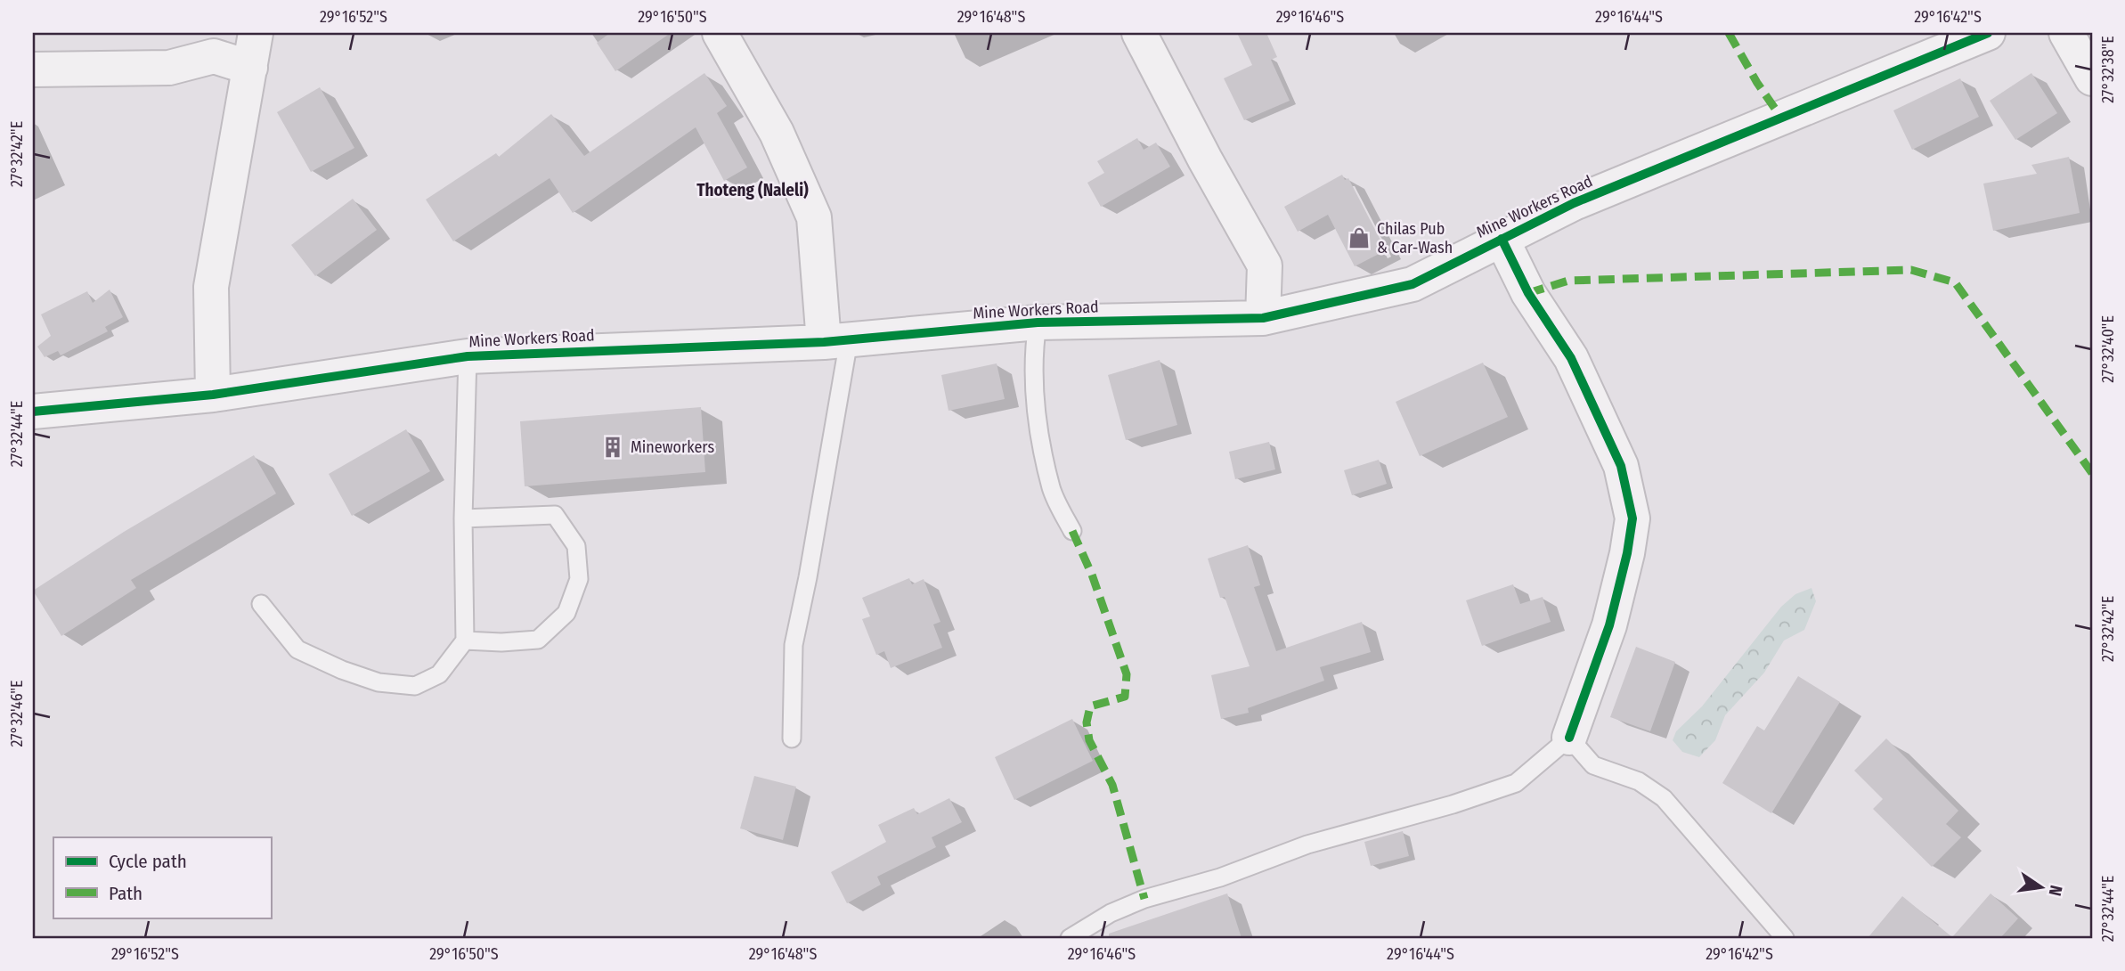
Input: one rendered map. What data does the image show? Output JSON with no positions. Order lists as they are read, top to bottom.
{
  "streets": {
    "street": ["Mine Workers Road"]
  },
  "districts": ["Thoteng (Naleli)"],
  "places": {
    "shop": ["Chilas Pub & Car-Wash"],
    "building": ["Mineworkers"]
  },
  "legend": ["Cycle path", "Path"],
  "north": "right",
  "coordinates": [
    "29°16'52\"S",
    "29°16'50\"S",
    "29°16'48\"S",
    "29°16'46\"S",
    "29°16'44\"S",
    "29°16'42\"S",
    "27°32'38\"E",
    "27°32'42\"E",
    "27°32'40\"E",
    "27°32'44\"E",
    "27°32'46\"E"
  ]
}
